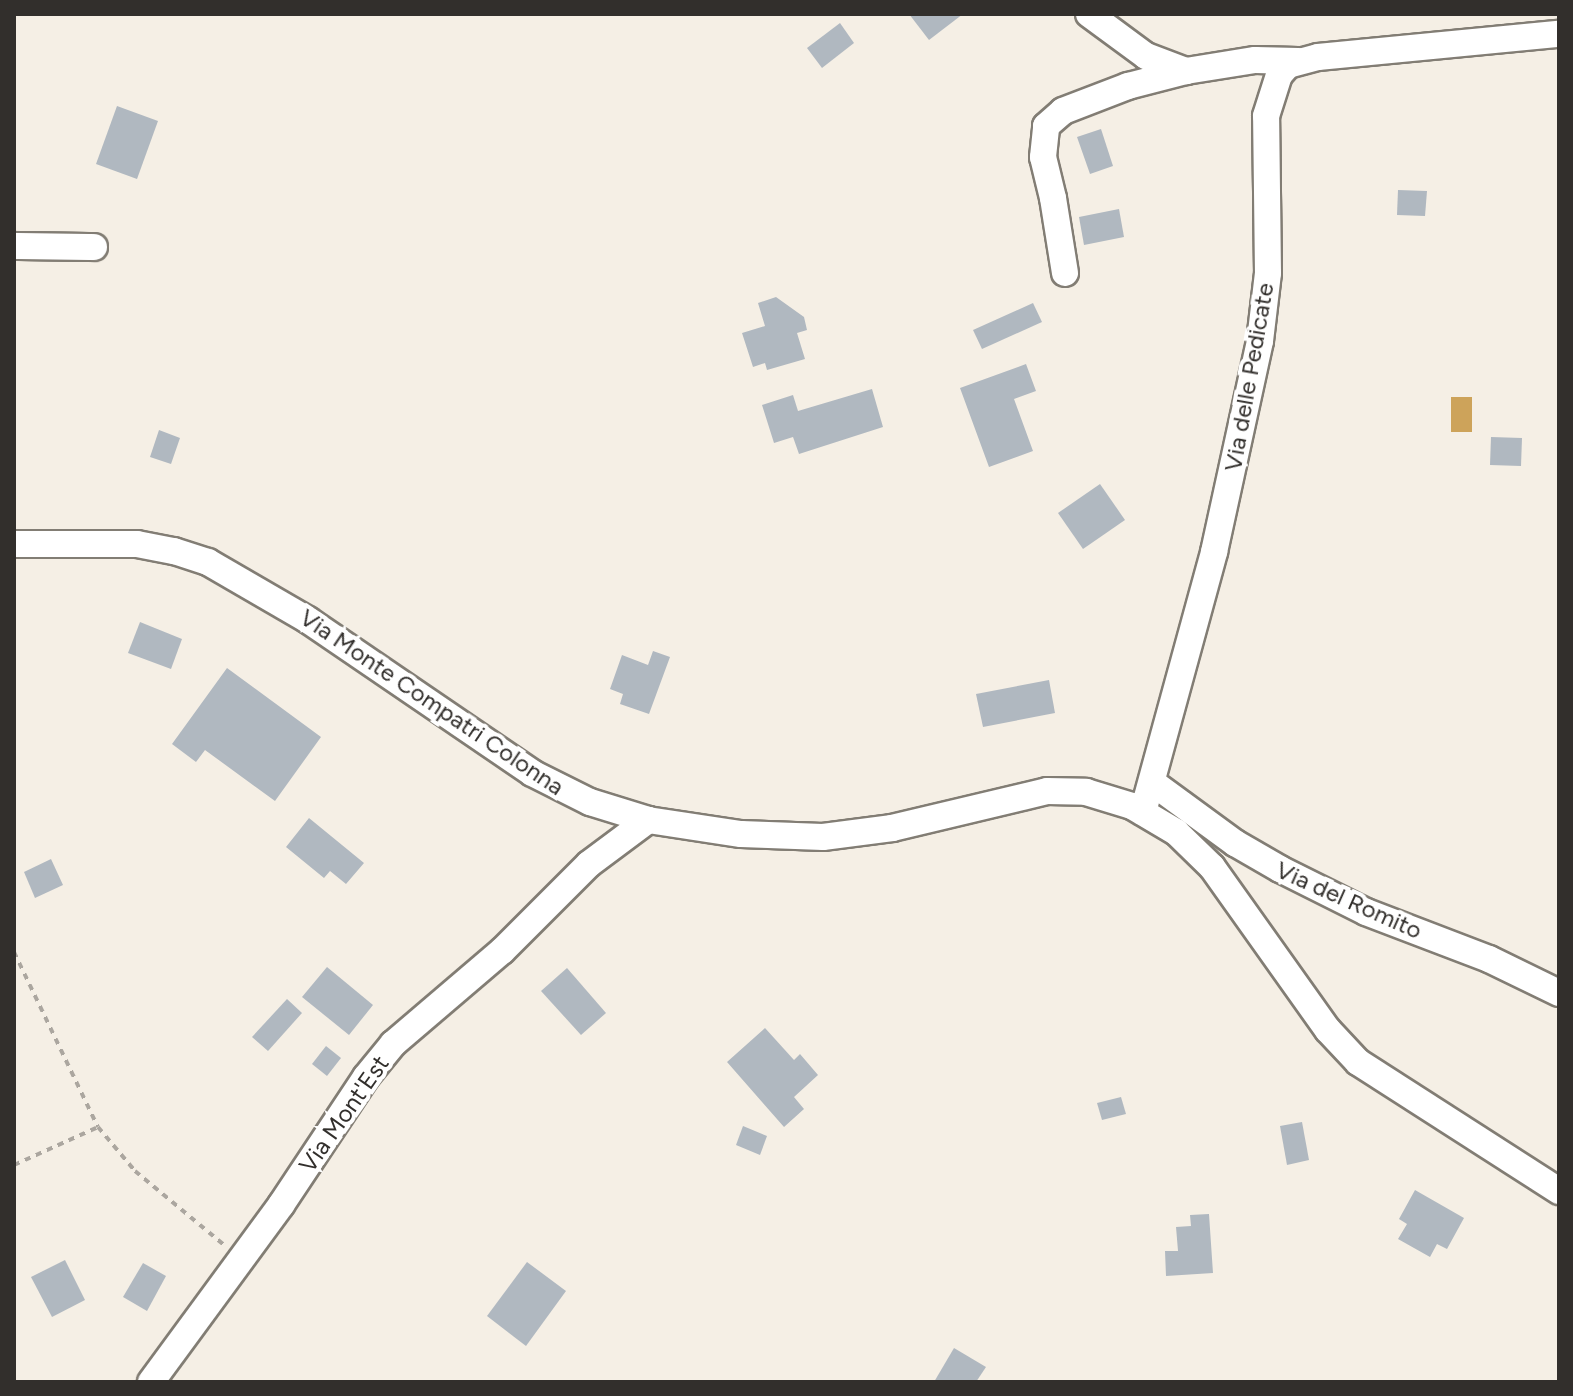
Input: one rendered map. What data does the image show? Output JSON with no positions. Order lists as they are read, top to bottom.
{
  "streets": {
    "street": [
      "Via delle Pedicate",
      "Via Monte Compatri Colonna",
      "Via del Romito",
      "Via Mont'Est"
    ]
  },
  "crossings": [
    ["Via delle Pedicate", "Via Monte Compatri Colonna"],
    ["Via delle Pedicate", "Via del Romito"],
    ["Via Monte Compatri Colonna", "Via Mont'Est"]
  ]
}
